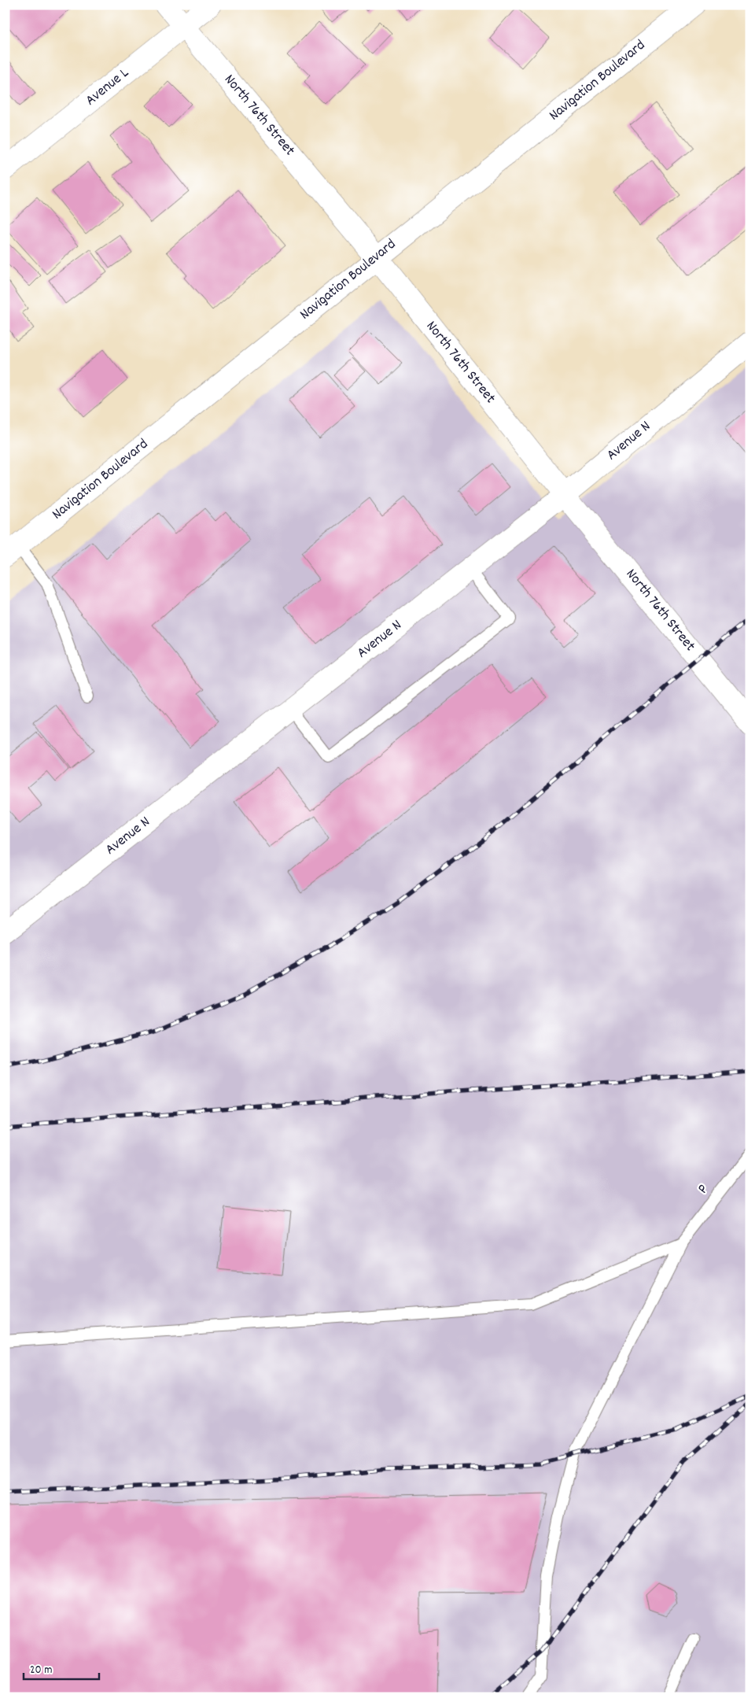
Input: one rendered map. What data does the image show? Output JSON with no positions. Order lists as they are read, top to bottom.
{
  "streets": {
    "street": [
      "Navigation Boulevard",
      "Avenue L",
      "North 76th Street",
      "Avenue N"
    ],
    "lane": ["P"]
  },
  "crossings": [
    ["Navigation Boulevard", "North 76th Street"],
    ["Avenue L", "North 76th Street"],
    ["North 76th Street", "Avenue N"]
  ],
  "scale_bar": "20 m"
}
